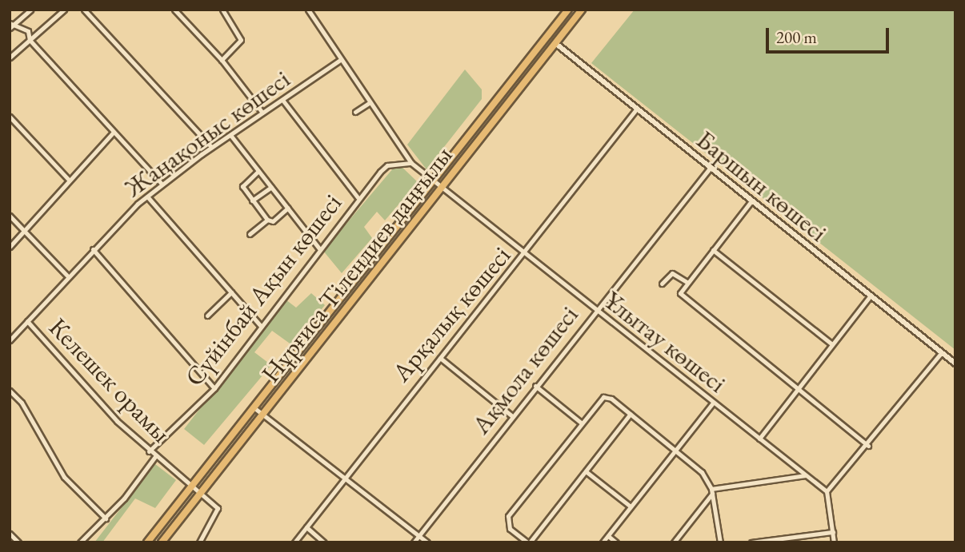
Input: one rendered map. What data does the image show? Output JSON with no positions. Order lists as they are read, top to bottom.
{
  "streets": {
    "main road": ["Нұрғиса Тілендиев даңғылы"],
    "street": [
      "Жаңақоныс көшесі",
      "Баршын көшесі",
      "Сүйінбай Ақын көшесі",
      "Арқалық көшесі",
      "Ұлытау көшесі",
      "Ақмола көшесі",
      "Келешек орамы"
    ]
  },
  "crossings": [
    ["Жаңақоныс көшесі", "Ұлытау көшесі"],
    ["Жаңақоныс көшесі", "Келешек орамы"],
    ["Баршын көшесі", "Нұрғиса Тілендиев даңғылы"],
    ["Баршын көшесі", "Арқалық көшесі"],
    ["Баршын көшесі", "Ақмола көшесі"],
    ["Нұрғиса Тілендиев даңғылы", "Ұлытау көшесі"],
    ["Нұрғиса Тілендиев даңғылы", "Келешек орамы"],
    ["Сүйінбай Ақын көшесі", "Ұлытау көшесі"],
    ["Сүйінбай Ақын көшесі", "Келешек орамы"],
    ["Арқалық көшесі", "Ұлытау көшесі"],
    ["Ұлытау көшесі", "Ақмола көшесі"]
  ],
  "scale_bar": "200 m"
}
